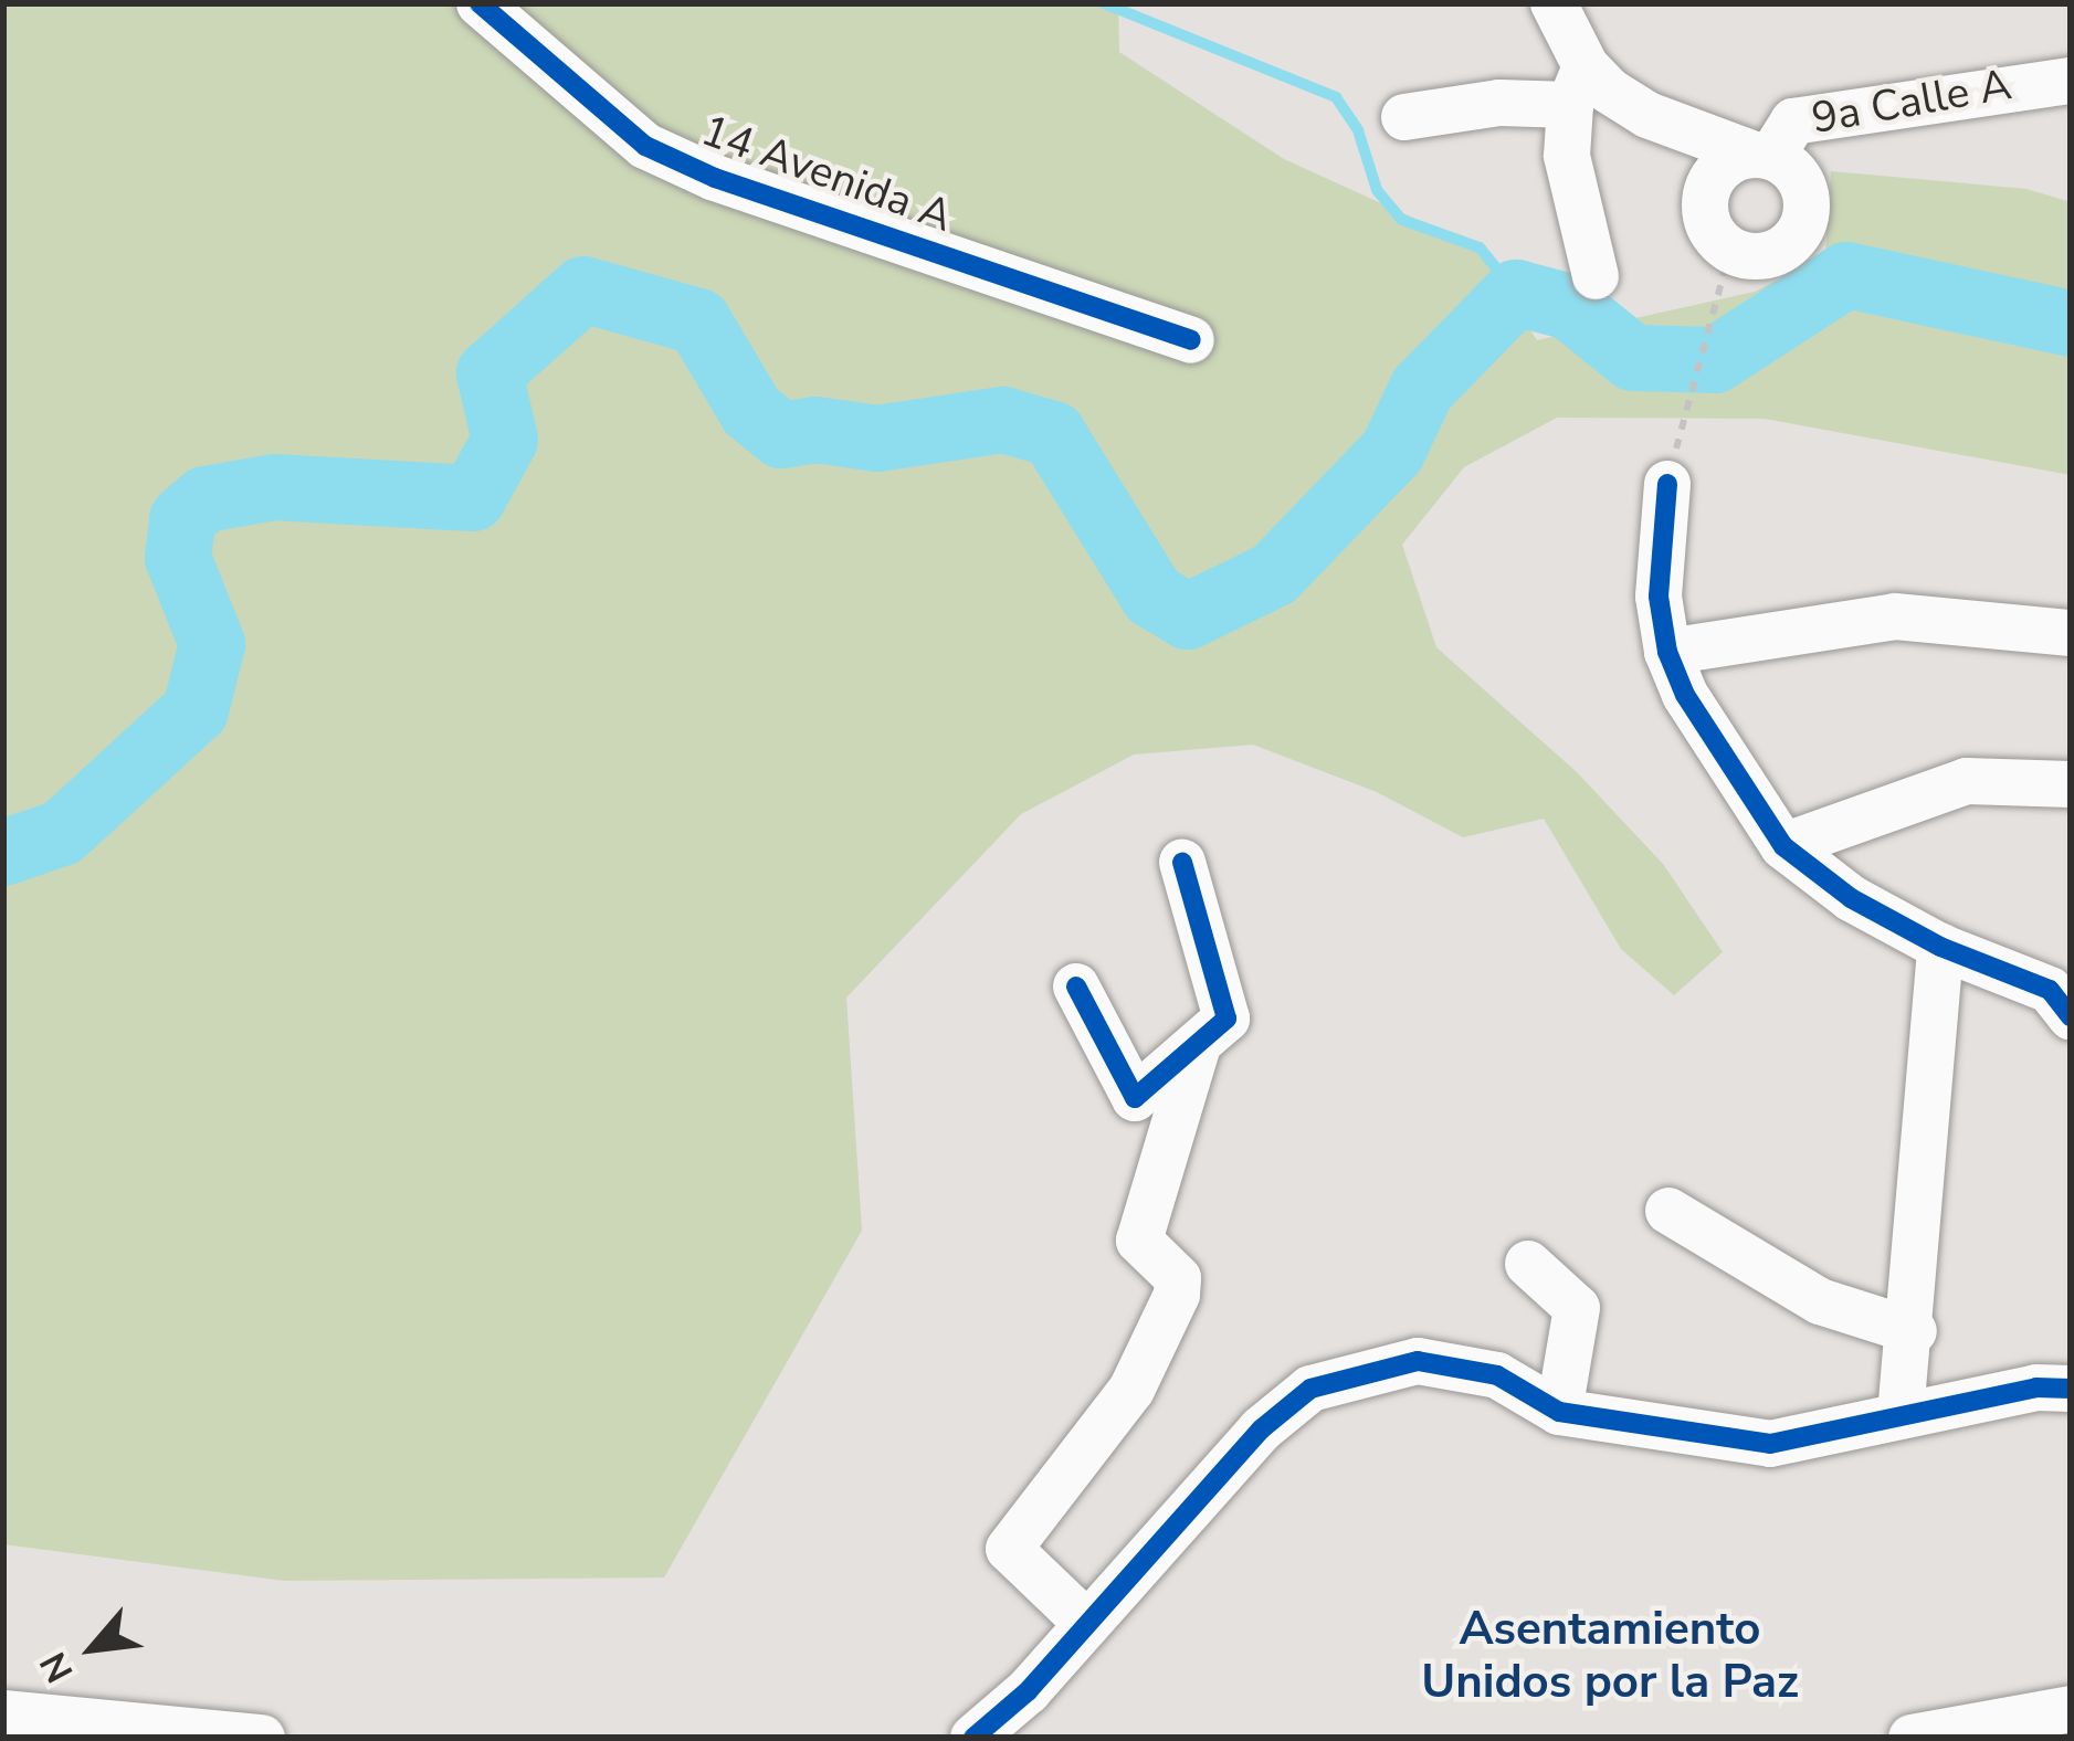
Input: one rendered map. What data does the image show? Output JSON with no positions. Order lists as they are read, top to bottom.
{
  "streets": {
    "street": ["9a Calle A", "14 Avenida A"]
  },
  "districts": ["Asentamiento Unidos por la Paz"],
  "north": "bottom left"
}
